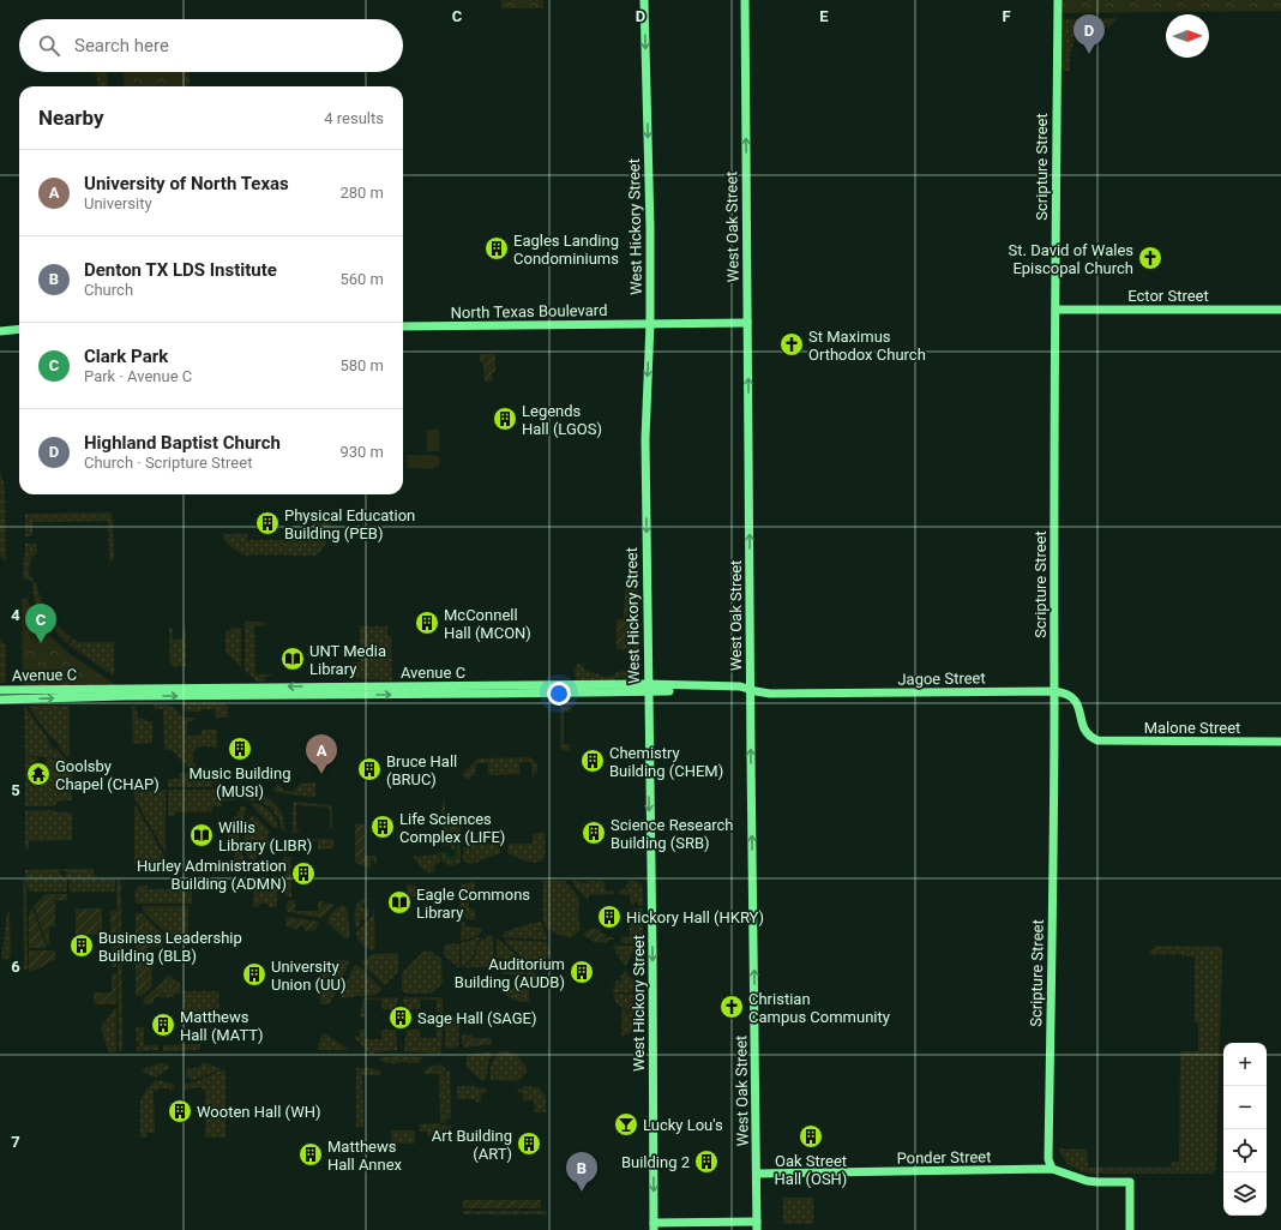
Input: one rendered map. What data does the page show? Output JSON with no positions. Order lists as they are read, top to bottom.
{
  "streets": {
    "street": [
      "Scripture Street",
      "West Hickory Street",
      "West Oak Street",
      "Ector Street",
      "North Texas Boulevard",
      "Avenue C",
      "Jagoe Street",
      "Malone Street",
      "Ponder Street"
    ]
  },
  "crossings": [
    ["Scripture Street", "Ector Street"],
    ["Scripture Street", "Jagoe Street"],
    ["Scripture Street", "Ponder Street"],
    ["West Hickory Street", "North Texas Boulevard"],
    ["West Hickory Street", "Avenue C"],
    ["West Hickory Street", "Jagoe Street"],
    ["West Oak Street", "North Texas Boulevard"],
    ["West Oak Street", "Jagoe Street"],
    ["West Oak Street", "Ponder Street"],
    ["Avenue C", "Jagoe Street"],
    ["Jagoe Street", "Malone Street"]
  ],
  "one_way": ["West Hickory Street", "West Oak Street"],
  "places": {
    "building": [
      "Eagles Landing Condominiums",
      "Legends Hall (LGOS)",
      "Physical Education Building (PEB)",
      "McConnell Hall (MCON)",
      "Music Building (MUSI)",
      "Chemistry Building (CHEM)",
      "Bruce Hall (BRUC)",
      "Life Sciences Complex (LIFE)",
      "Science Research Building (SRB)",
      "Hurley Administration Building (ADMN)",
      "Hickory Hall (HKRY)",
      "Business Leadership Building (BLB)",
      "Auditorium Building (AUDB)",
      "University Union (UU)",
      "Sage Hall (SAGE)",
      "Matthews Hall (MATT)",
      "Wooten Hall (WH)",
      "Oak Street Hall (OSH)",
      "Art Building (ART)",
      "Matthews Hall Annex",
      "Building 2"
    ],
    "church": ["St. David of Wales Episcopal Church", "St Maximus Orthodox Church", "Christian Campus Community"],
    "library": ["UNT Media Library", "Willis Library (LIBR)", "Eagle Commons Library"],
    "temple": ["Goolsby Chapel (CHAP)"],
    "bar": ["Lucky Lou's"]
  },
  "north": "right",
  "page": {
    "pins": [
      "D",
      "C",
      "A",
      "B"
    ],
    "search": "Search here",
    "heading": ["Nearby", "4 results"],
    "list": [
      {
        "mark": "A",
        "name": "University of North Texas",
        "note": "University",
        "value": "280 m"
      },
      {
        "mark": "B",
        "name": "Denton TX LDS Institute",
        "note": "Church",
        "value": "560 m"
      },
      {
        "mark": "C",
        "name": "Clark Park",
        "note": "Park · Avenue C",
        "value": "580 m"
      },
      {
        "mark": "D",
        "name": "Highland Baptist Church",
        "note": "Church · Scripture Street",
        "value": "930 m"
      }
    ],
    "map_buttons": ["+", "−"]
  },
  "grid": {
    "columns": [
      "C",
      "D",
      "E",
      "F"
    ],
    "rows": [
      "4",
      "5",
      "6",
      "7"
    ]
  }
}
